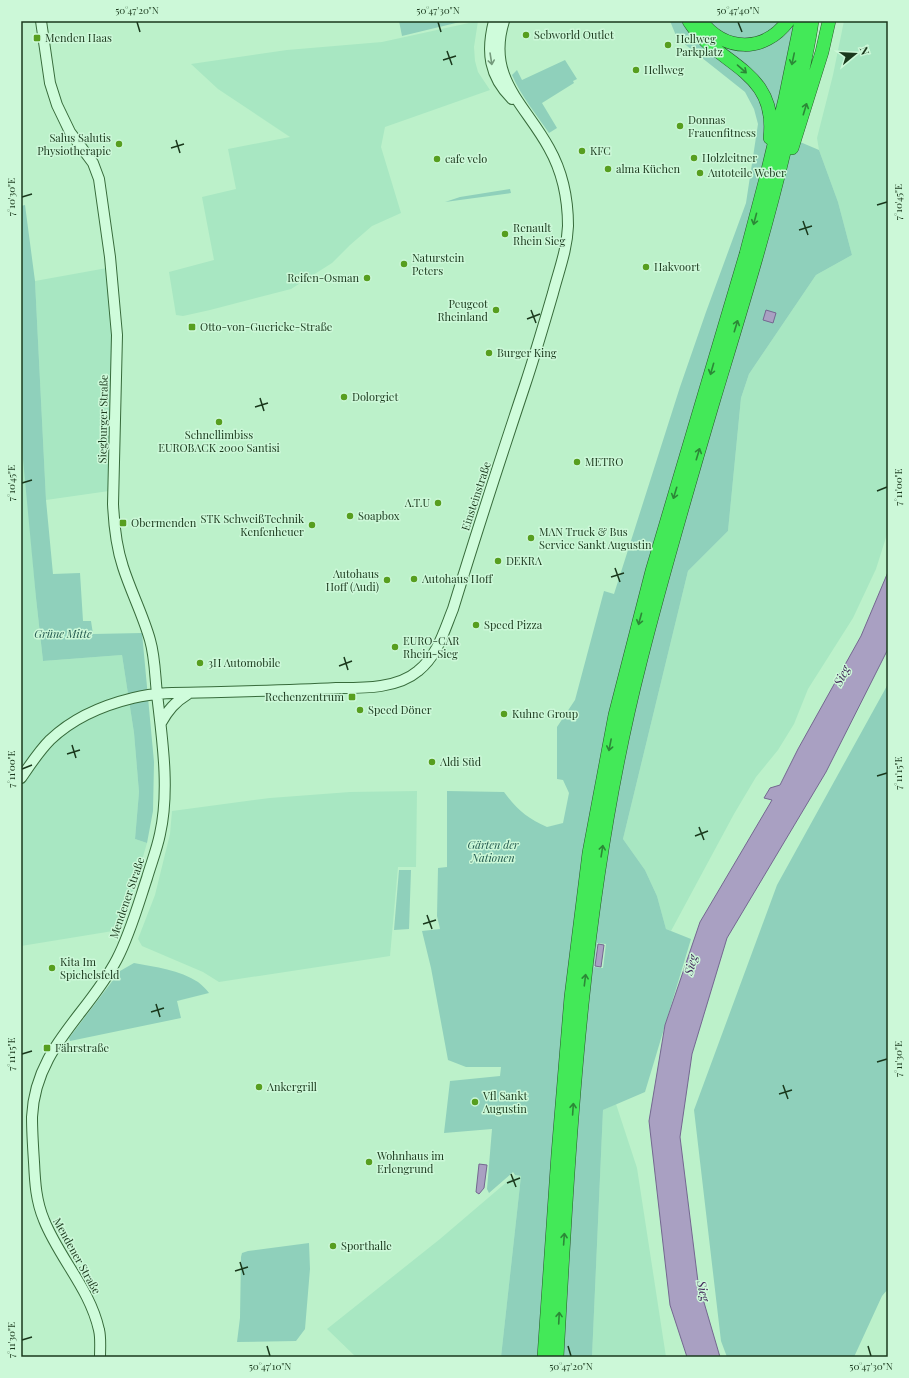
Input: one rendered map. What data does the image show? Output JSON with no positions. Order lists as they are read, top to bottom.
{
  "streets": {
    "street": ["Siegburger Straße", "Einsteinstraße", "Mendener Straße"]
  },
  "crossings": [
    ["Siegburger Straße", "Einsteinstraße"],
    ["Siegburger Straße", "Mendener Straße"],
    ["Einsteinstraße", "Mendener Straße"]
  ],
  "water": ["Sieg"],
  "parks": ["Grüne Mitte", "Gärten der Nationen"],
  "places": {
    "other": [
      "Sebworld Outlet",
      "Hellweg Parkplatz",
      "Hellweg",
      "Donnas Frauenfitness",
      "Salus Salutis Physiotherapie",
      "KFC",
      "Holzleitner",
      "cafe velo",
      "alma Küchen",
      "Autoteile Weber",
      "Renault Rhein Sieg",
      "Naturstein Peters",
      "Hakvoort",
      "Reifen-Osman",
      "Peugeot Rheinland",
      "Burger King",
      "Dolorgiet",
      "Schnellimbiss EUROBACK 2000 Santisi",
      "METRO",
      "A.T.U",
      "Soapbox",
      "STK SchweißTechnik Kenfenheuer",
      "MAN Truck & Bus Service Sankt Augustin",
      "DEKRA",
      "Autohaus Hoff",
      "Autohaus Hoff (Audi)",
      "Speed Pizza",
      "EURO-CAR Rhein-Sieg",
      "3H Automobile",
      "Speed Döner",
      "Kuhne Group",
      "Aldi Süd",
      "Kita Im Spichelsfeld",
      "Ankergrill",
      "Vfl Sankt Augustin",
      "Wohnhaus im Erlengrund",
      "Sporthalle"
    ],
    "transit": [
      "Menden Haas",
      "Otto-von-Guericke-Straße",
      "Obermenden",
      "Rechenzentrum",
      "Fährstraße"
    ]
  },
  "north": "right",
  "coordinates": [
    "50°47'20\"N",
    "50°47'30\"N",
    "50°47'40\"N",
    "7°10'30\"E",
    "7°10'45\"E",
    "7°11'00\"E",
    "7°11'15\"E",
    "7°11'30\"E",
    "50°47'10\"N"
  ]
}
